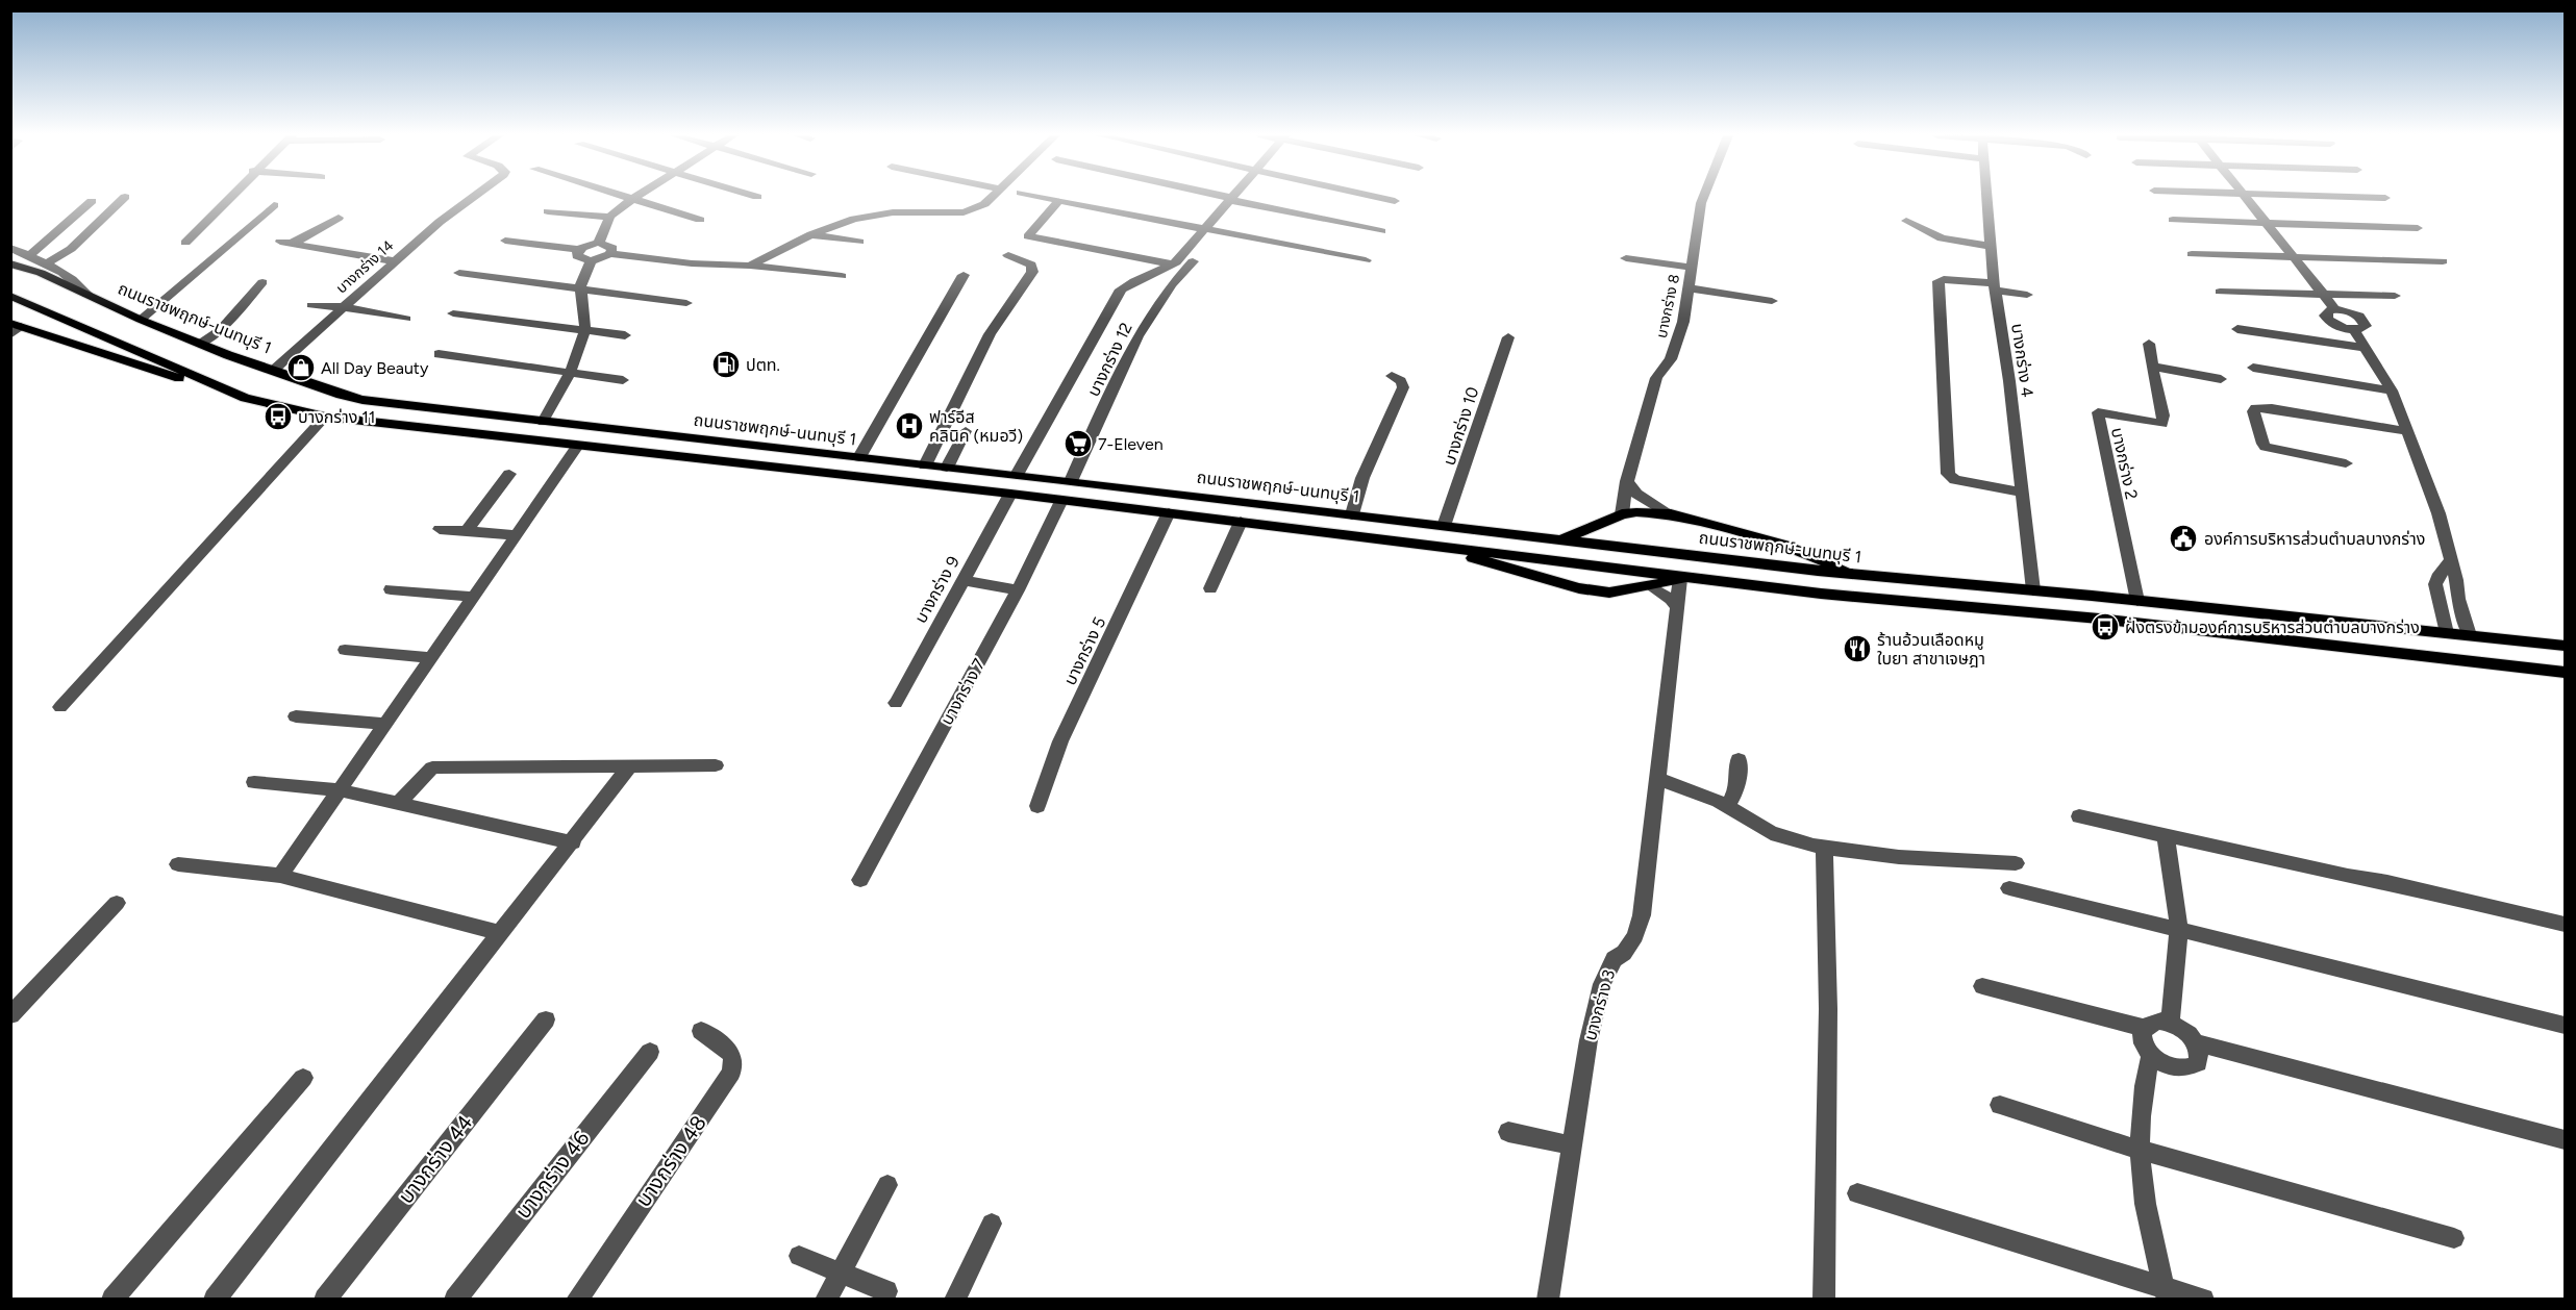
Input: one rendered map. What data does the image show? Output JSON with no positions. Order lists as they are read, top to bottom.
{
  "streets": {
    "main road": ["ถนนราชพฤกษ์-นนทบุรี 1"],
    "street": [
      "บางกร่าง 14",
      "บางกร่าง 8",
      "บางกร่าง 12",
      "บางกร่าง 4",
      "บางกร่าง 10",
      "บางกร่าง 2",
      "บางกร่าง 9",
      "บางกร่าง 5",
      "บางกร่าง 7",
      "บางกร่าง 3",
      "บางกร่าง 44",
      "บางกร่าง 48",
      "บางกร่าง 46"
    ]
  },
  "crossings": [
    ["บางกร่าง 14", "ถนนราชพฤกษ์-นนทบุรี 1"],
    ["ถนนราชพฤกษ์-นนทบุรี 1", "บางกร่าง 12"],
    ["ถนนราชพฤกษ์-นนทบุรี 1", "บางกร่าง 4"],
    ["ถนนราชพฤกษ์-นนทบุรี 1", "บางกร่าง 10"],
    ["ถนนราชพฤกษ์-นนทบุรี 1", "บางกร่าง 2"]
  ],
  "places": {
    "fuel station": ["ปตท."],
    "shop": ["All Day Beauty"],
    "bus stop": ["บางกร่าง 11", "ฝั่งตรงข้ามองค์การบริหารส่วนตำบลบางกร่าง"],
    "hospital": ["ฟาร์อีส คลินิค (หมอวี)"],
    "supermarket": ["7-Eleven"],
    "public building": ["องค์การบริหารส่วนตำบลบางกร่าง"],
    "restaurant": ["ร้านอ้วนเลือดหมู ใบยา สาขาเจษฎา"]
  }
}
